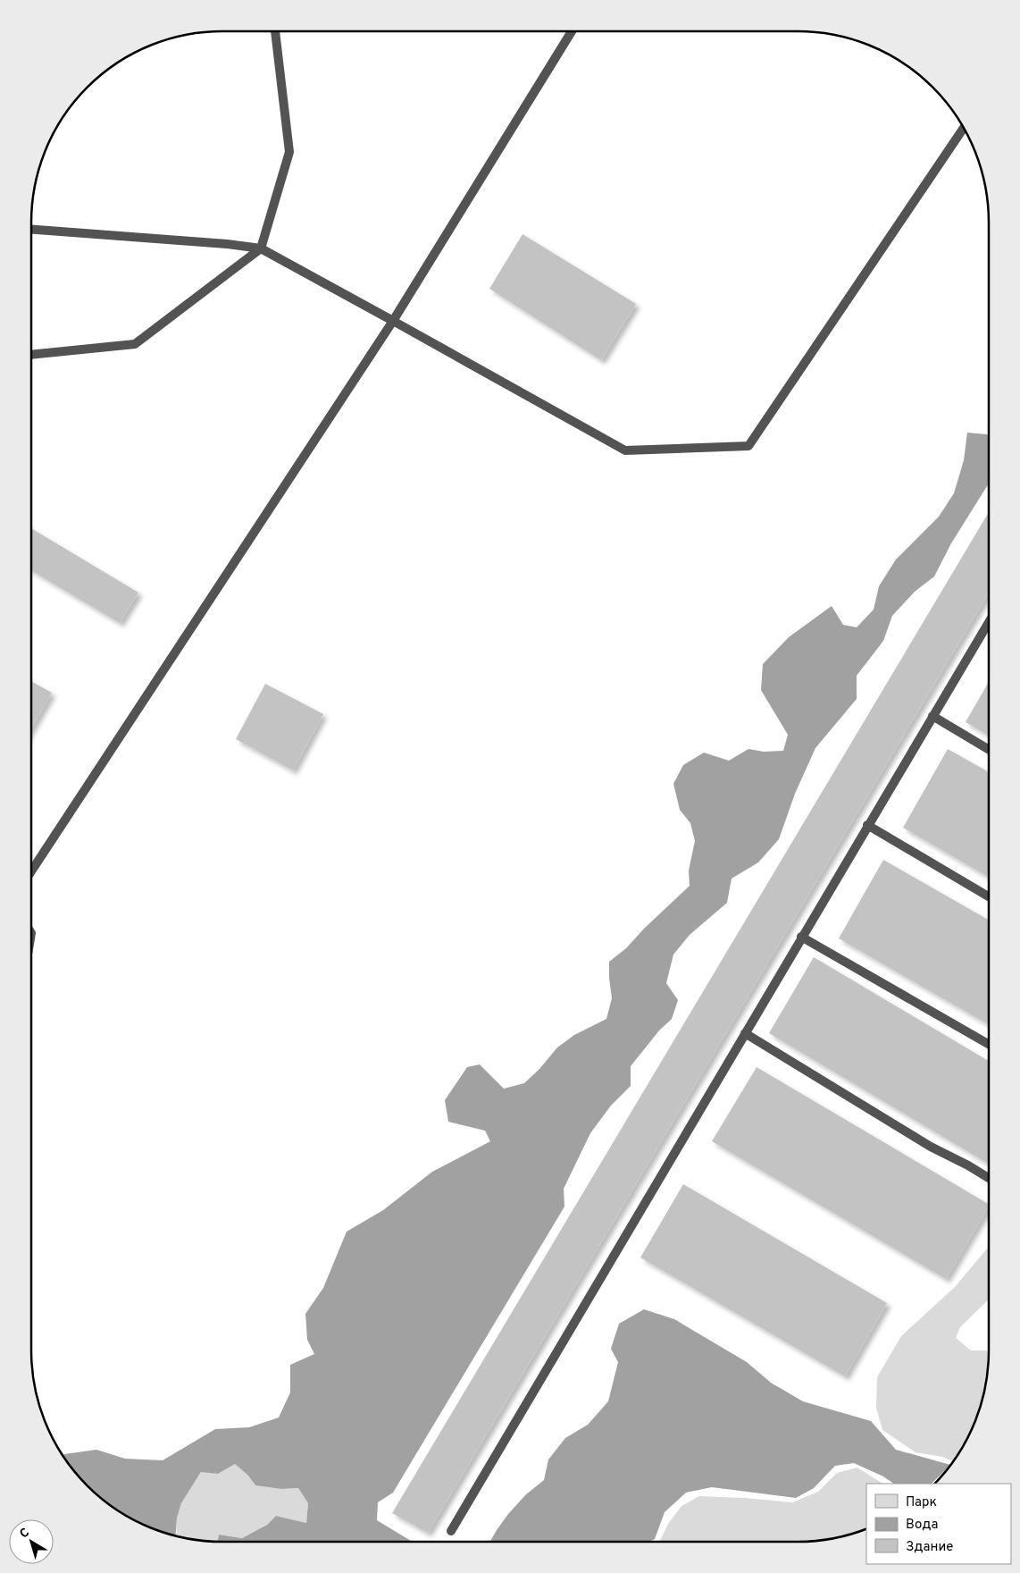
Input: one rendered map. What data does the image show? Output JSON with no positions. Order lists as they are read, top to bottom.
{
  "legend": ["Парк", "Вода", "Здание"],
  "north": "top left"
}
